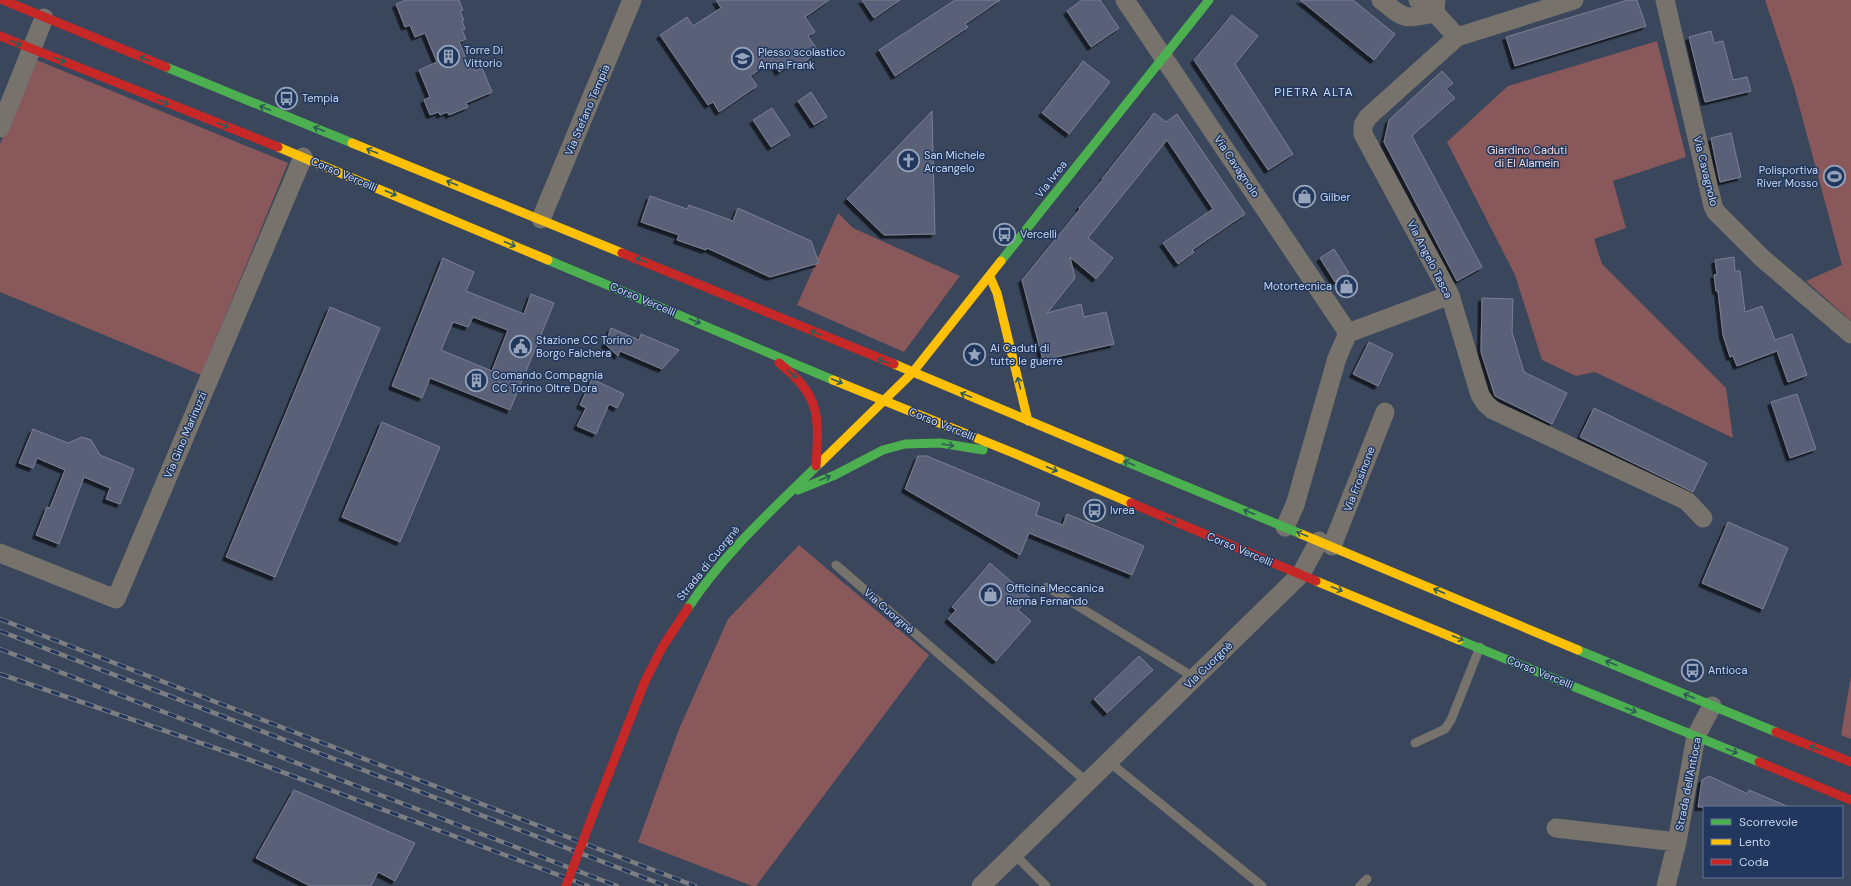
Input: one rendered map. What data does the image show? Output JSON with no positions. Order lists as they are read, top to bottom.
{
  "streets": {
    "main road": ["Corso Vercelli", "Via Ivrea", "Strada di Cuorgnè"],
    "street": [
      "Via Stefano Tempia",
      "Via Cavagnolo",
      "Via Angelo Tasca",
      "Via Gino Marinuzzi",
      "Via Frosinone",
      "Via Cuorgnè",
      "Strada dell'Antioca"
    ]
  },
  "crossings": [
    ["Via Cavagnolo", "Via Ivrea"],
    ["Corso Vercelli", "Via Gino Marinuzzi"],
    ["Corso Vercelli", "Strada di Cuorgnè"],
    ["Corso Vercelli", "Via Cuorgnè"],
    ["Corso Vercelli", "Strada dell'Antioca"],
    ["Via Ivrea", "Strada di Cuorgnè"],
    ["Via Frosinone", "Via Cuorgnè"]
  ],
  "districts": ["PIETRA ALTA"],
  "parks": ["Giardino Caduti di El Alamein"],
  "places": {
    "building": ["Torre Di Vittorio", "Comando Compagnia CC Torino Oltre Dora"],
    "school or university": ["Plesso scolastico Anna Frank"],
    "bus stop": [
      "Tempia",
      "Vercelli",
      "Ivrea",
      "Antioca"
    ],
    "church": ["San Michele Arcangelo"],
    "sports": ["Polisportiva River Mosso"],
    "shop": ["Gilber", "Motortecnica", "Officina Meccanica Renna Fernando"],
    "public building": ["Stazione CC Torino Borgo Falchera"],
    "place": ["Ai Caduti di tutte le guerre"]
  },
  "legend": ["Scorrevole", "Lento", "Coda"]
}
